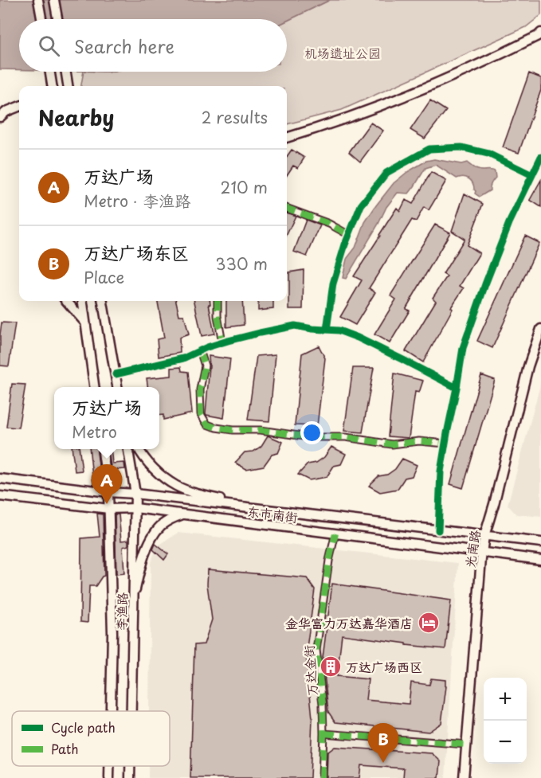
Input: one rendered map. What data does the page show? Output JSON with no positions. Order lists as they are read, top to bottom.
{
  "streets": {
    "main road": ["东市南街", "光南路", "李渔路"],
    "street": ["万达金街"]
  },
  "crossings": [
    ["东市南街", "光南路"],
    ["东市南街", "李渔路"],
    ["东市南街", "万达金街"]
  ],
  "parks": ["机场遗址公园"],
  "places": {
    "hotel": ["金华富力万达嘉华酒店"],
    "building": ["万达广场西区"]
  },
  "legend": ["Cycle path", "Path"],
  "page": {
    "search": "Search here",
    "heading": ["Nearby", "2 results"],
    "list": [
      {
        "mark": "A",
        "name": "万达广场",
        "note": "Metro · 李渔路",
        "value": "210 m"
      },
      {
        "mark": "B",
        "name": "万达广场东区",
        "note": "Place",
        "value": "330 m"
      }
    ],
    "popup": ["万达广场", "Metro"],
    "pins": ["A", "B"],
    "map_buttons": ["+", "−"]
  }
}
